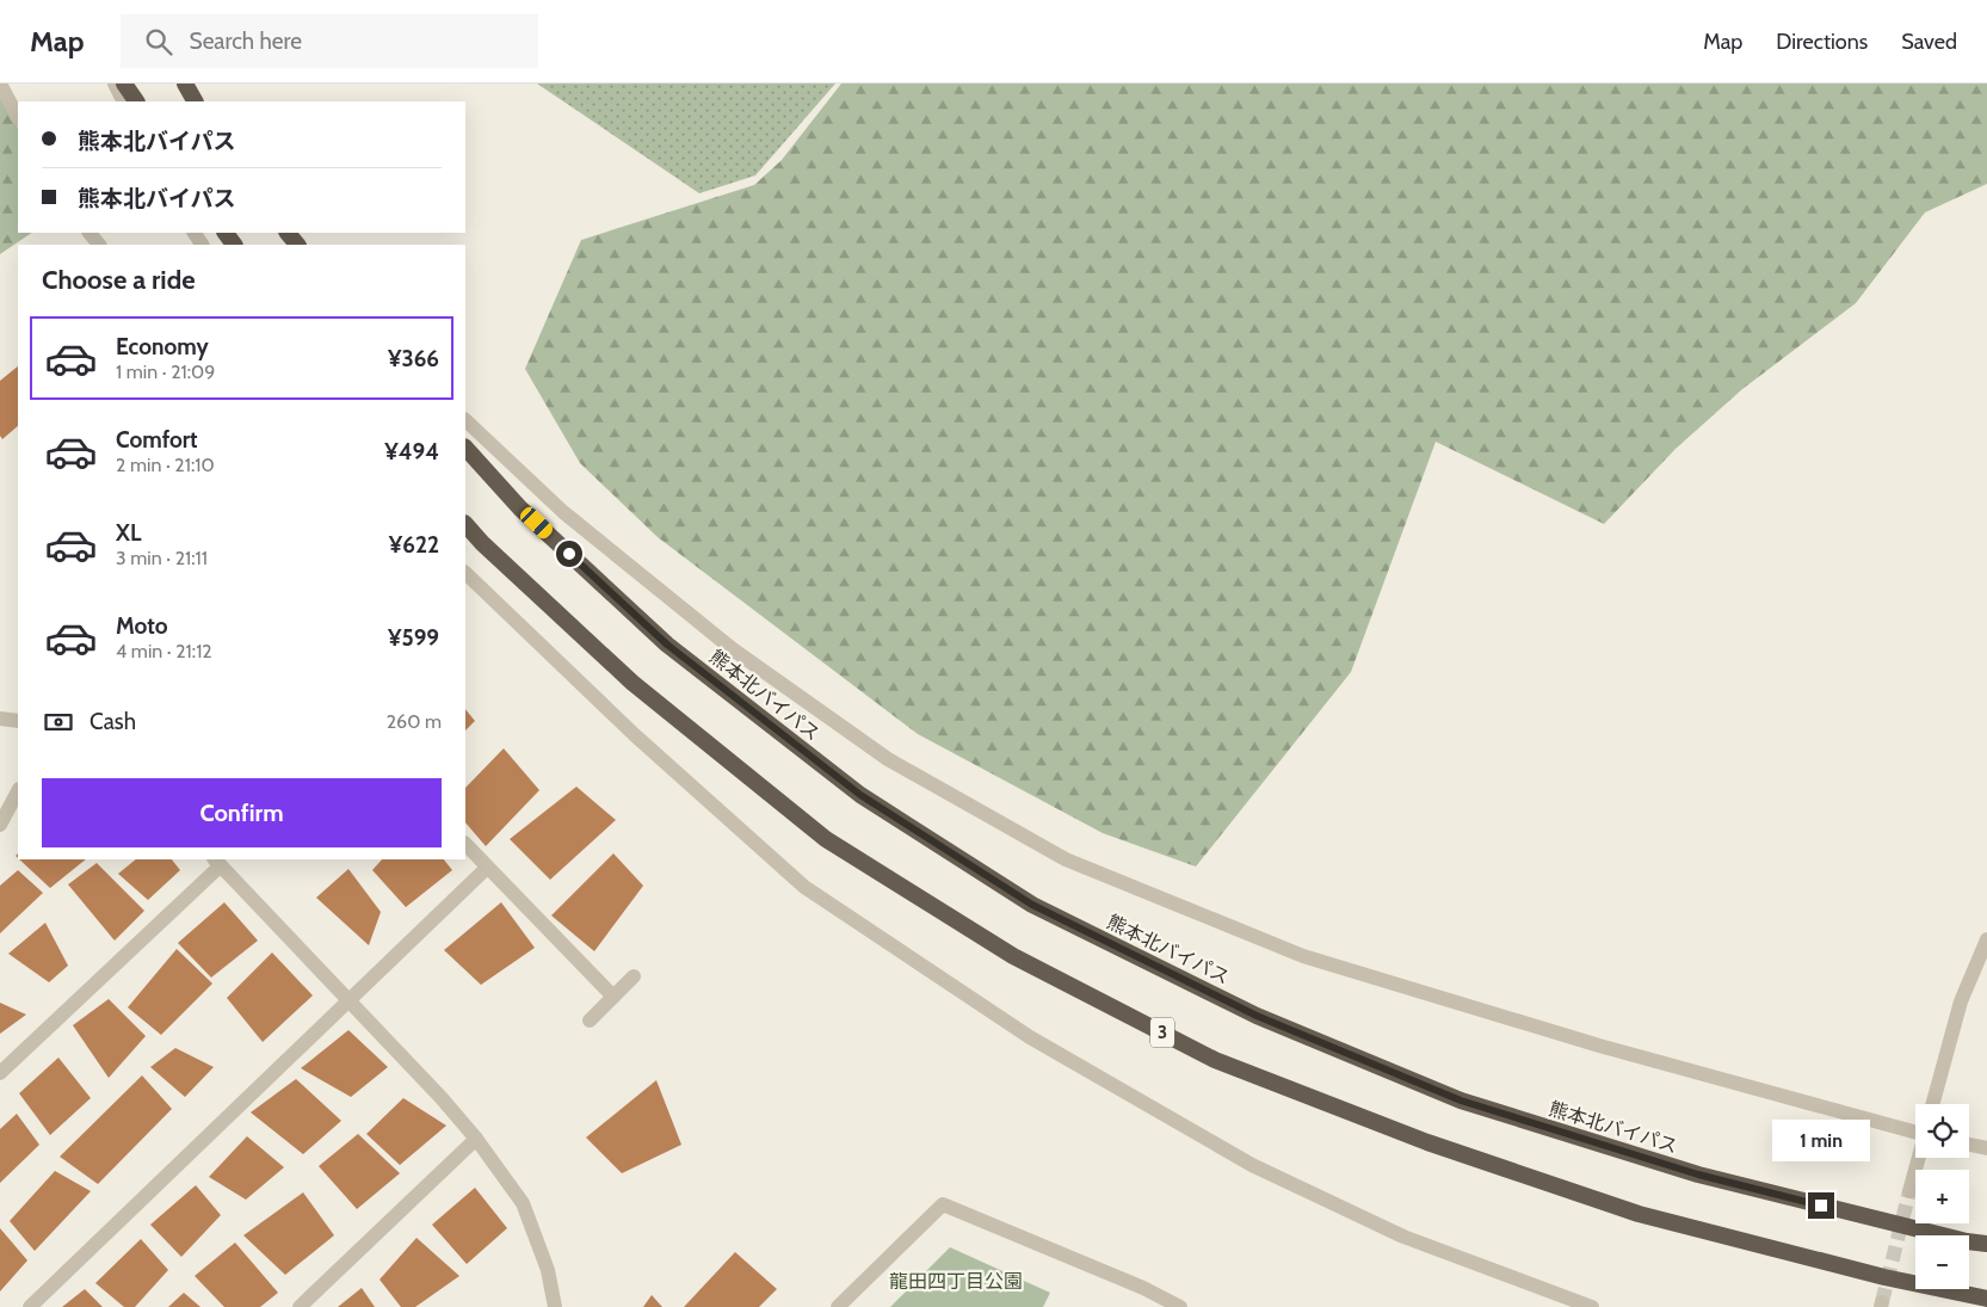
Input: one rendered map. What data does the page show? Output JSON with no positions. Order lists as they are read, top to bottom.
{
  "streets": {
    "highway": ["熊本北バイパス", "3"]
  },
  "parks": ["龍田四丁目公園"],
  "page": {
    "header": "Map",
    "search": "Search here",
    "nav": ["Map", "Directions", "Saved"],
    "banner": ["熊本北バイパス", "熊本北バイパス"],
    "heading": "Choose a ride",
    "list": [
      {
        "name": "Economy",
        "note": "1 min · 21:09",
        "value": "¥366"
      },
      {
        "name": "Comfort",
        "note": "2 min · 21:10",
        "value": "¥494"
      },
      {
        "name": "XL",
        "note": "3 min · 21:11",
        "value": "¥622"
      },
      {
        "name": "Moto",
        "note": "4 min · 21:12",
        "value": "¥599"
      }
    ],
    "pay": ["Cash", "260 m"],
    "buttons": "Confirm",
    "map_buttons": ["+", "−"],
    "bubble": "1 min"
  }
}
